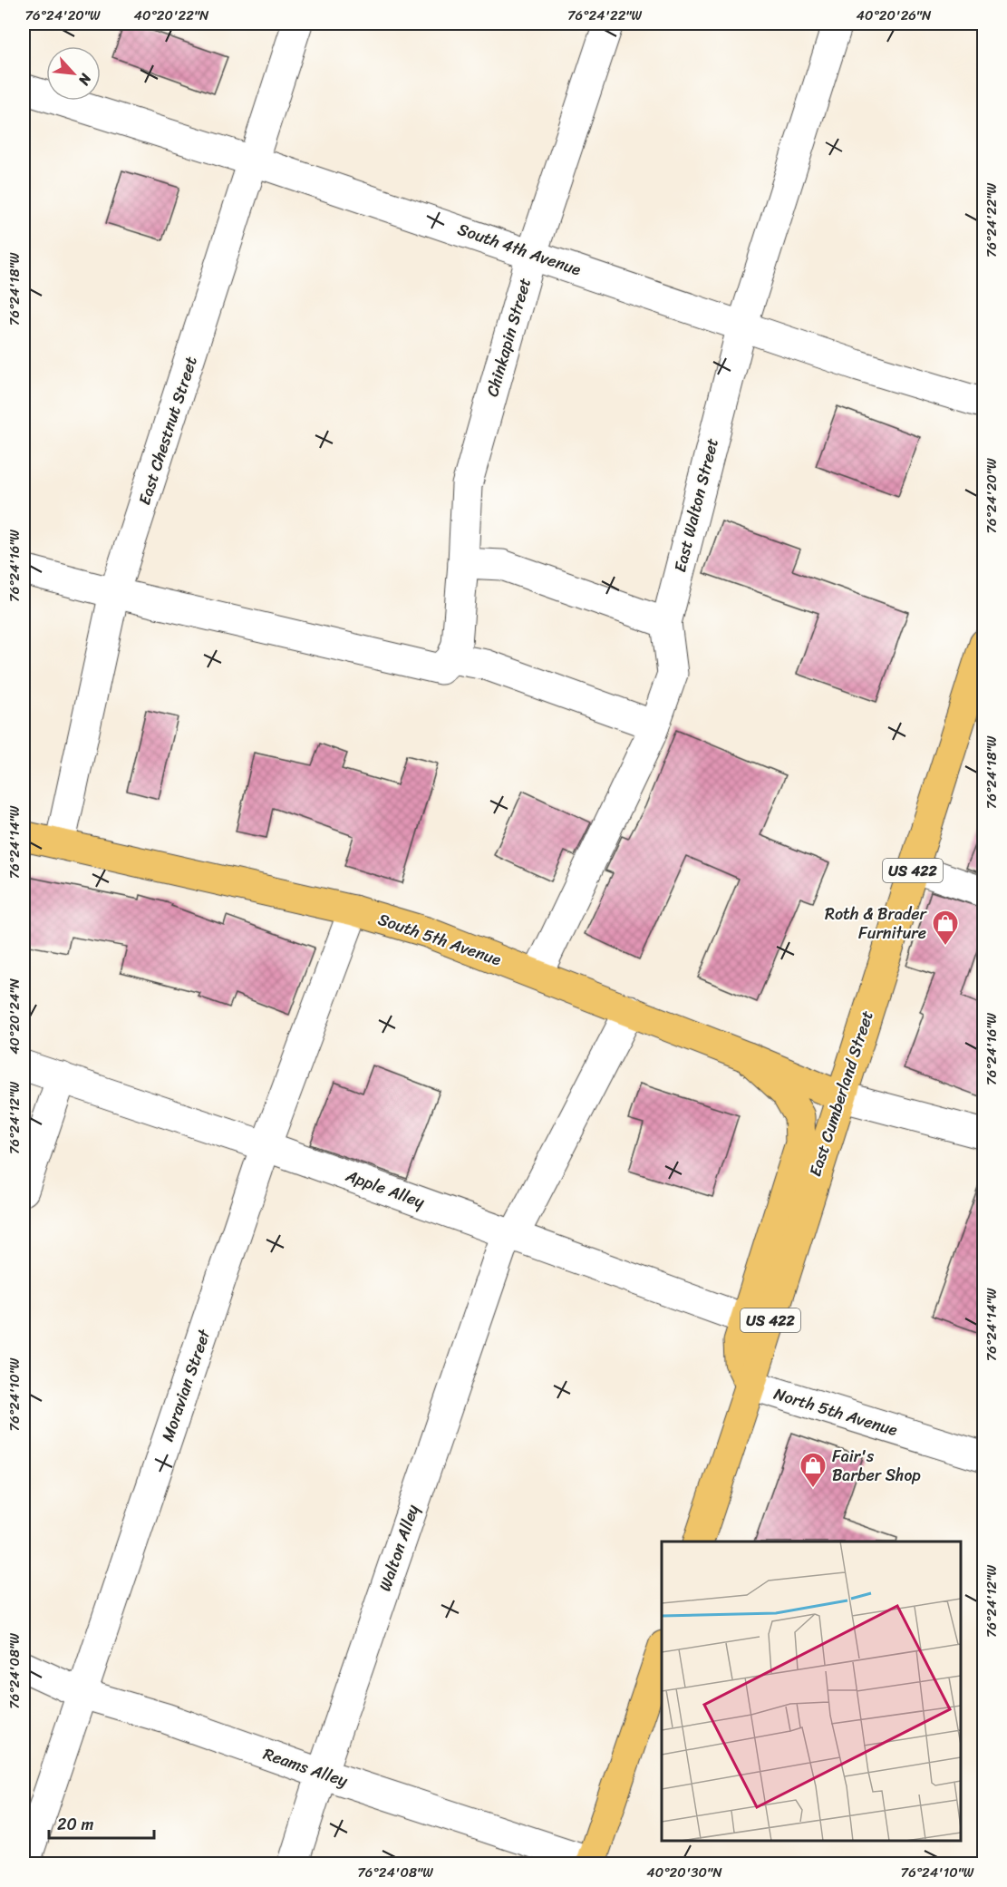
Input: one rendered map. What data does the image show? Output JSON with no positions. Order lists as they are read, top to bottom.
{
  "streets": {
    "main road": ["US 422", "South 5th Avenue", "East Cumberland Street"],
    "street": [
      "South 4th Avenue",
      "Chinkapin Street",
      "East Chestnut Street",
      "East Walton Street",
      "Apple Alley",
      "Moravian Street",
      "North 5th Avenue",
      "Walton Alley",
      "Reams Alley"
    ]
  },
  "crossings": [
    ["South 4th Avenue", "Chinkapin Street"],
    ["South 4th Avenue", "East Chestnut Street"],
    ["South 4th Avenue", "East Walton Street"],
    ["East Chestnut Street", "South 5th Avenue"],
    ["East Walton Street", "South 5th Avenue"],
    ["South 5th Avenue", "East Cumberland Street"],
    ["South 5th Avenue", "Moravian Street"],
    ["South 5th Avenue", "Walton Alley"],
    ["East Cumberland Street", "North 5th Avenue"],
    ["Apple Alley", "Moravian Street"],
    ["Apple Alley", "Walton Alley"],
    ["Moravian Street", "Reams Alley"],
    ["Walton Alley", "Reams Alley"]
  ],
  "places": {
    "shop": ["Roth & Brader Furniture", "Fair's Barber Shop"]
  },
  "scale_bar": "20 m",
  "north": "bottom right",
  "coordinates": [
    "76°24'20\"W",
    "40°20'22\"N",
    "76°24'22\"W",
    "40°20'26\"N",
    "76°24'18\"W",
    "76°24'16\"W",
    "76°24'14\"W",
    "40°20'24\"N",
    "76°24'12\"W",
    "76°24'10\"W",
    "76°24'08\"W",
    "40°20'30\"N"
  ]
}
